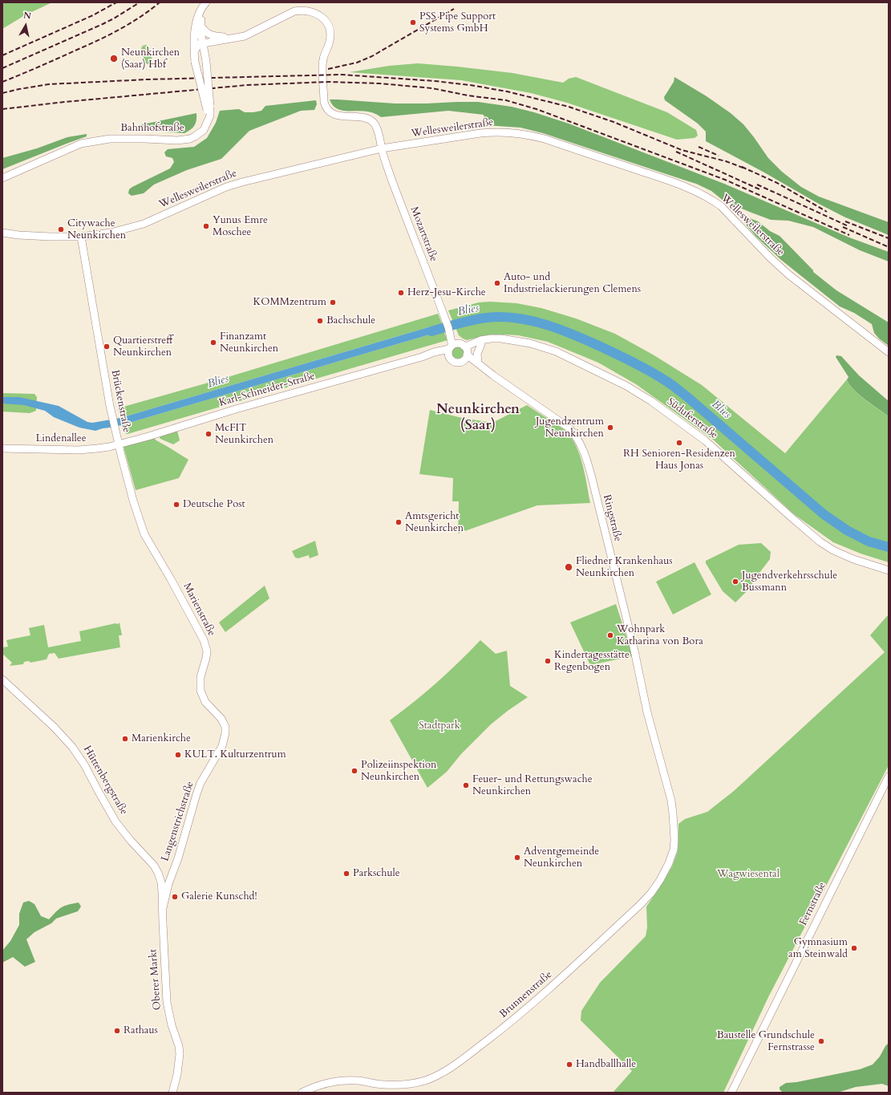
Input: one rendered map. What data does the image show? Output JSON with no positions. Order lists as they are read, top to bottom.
{
  "streets": {
    "street": [
      "Bahnhofstraße",
      "Wellesweilerstraße",
      "Mozartstraße",
      "Karl-Schneider-Straße",
      "Brückenstraße",
      "Süduferstraße",
      "Lindenallee",
      "Ringstraße",
      "Marienstraße",
      "Hüttenbergstraße",
      "Langenstrichstraße",
      "Fernstraße",
      "Oberer Markt",
      "Brunnenstraße"
    ]
  },
  "crossings": [
    ["Wellesweilerstraße", "Mozartstraße"],
    ["Wellesweilerstraße", "Brückenstraße"],
    ["Mozartstraße", "Karl-Schneider-Straße"],
    ["Mozartstraße", "Süduferstraße"],
    ["Mozartstraße", "Ringstraße"],
    ["Karl-Schneider-Straße", "Brückenstraße"],
    ["Karl-Schneider-Straße", "Süduferstraße"],
    ["Karl-Schneider-Straße", "Lindenallee"],
    ["Karl-Schneider-Straße", "Ringstraße"],
    ["Brückenstraße", "Lindenallee"],
    ["Brückenstraße", "Marienstraße"],
    ["Süduferstraße", "Ringstraße"],
    ["Ringstraße", "Brunnenstraße"],
    ["Marienstraße", "Langenstrichstraße"],
    ["Hüttenbergstraße", "Langenstrichstraße"],
    ["Hüttenbergstraße", "Oberer Markt"],
    ["Langenstrichstraße", "Oberer Markt"]
  ],
  "districts": ["Neunkirchen (Saar)"],
  "water": ["Blies"],
  "parks": ["Stadtpark", "Wagwiesental"],
  "places": [
    "PSS Pipe Support Systems GmbH",
    "Neunkirchen (Saar) Hbf",
    "Yunus Emre Moschee",
    "Citywache Neunkirchen",
    "Auto- und Industrielackierungen Clemens",
    "Herz-Jesu-Kirche",
    "KOMMzentrum",
    "Bachschule",
    "Finanzamt Neunkirchen",
    "Quartierstreff Neunkirchen",
    "Jugendzentrum Neunkirchen",
    "McFIT Neunkirchen",
    "RH Senioren-Residenzen Haus Jonas",
    "Deutsche Post",
    "Amtsgericht Neunkirchen",
    "Fliedner Krankenhaus Neunkirchen",
    "Jugendverkehrsschule Bussmann",
    "Wohnpark Katharina von Bora",
    "Kindertagesstätte Regenbogen",
    "Marienkirche",
    "KULT. Kulturzentrum",
    "Polizeiinspektion Neunkirchen",
    "Feuer- und Rettungswache Neunkirchen",
    "Adventgemeinde Neunkirchen",
    "Parkschule",
    "Galerie Kunschd!",
    "Gymnasium am Steinwald",
    "Rathaus",
    "Baustelle Grundschule Fernstrasse",
    "Handballhalle"
  ],
  "north": "top"
}
